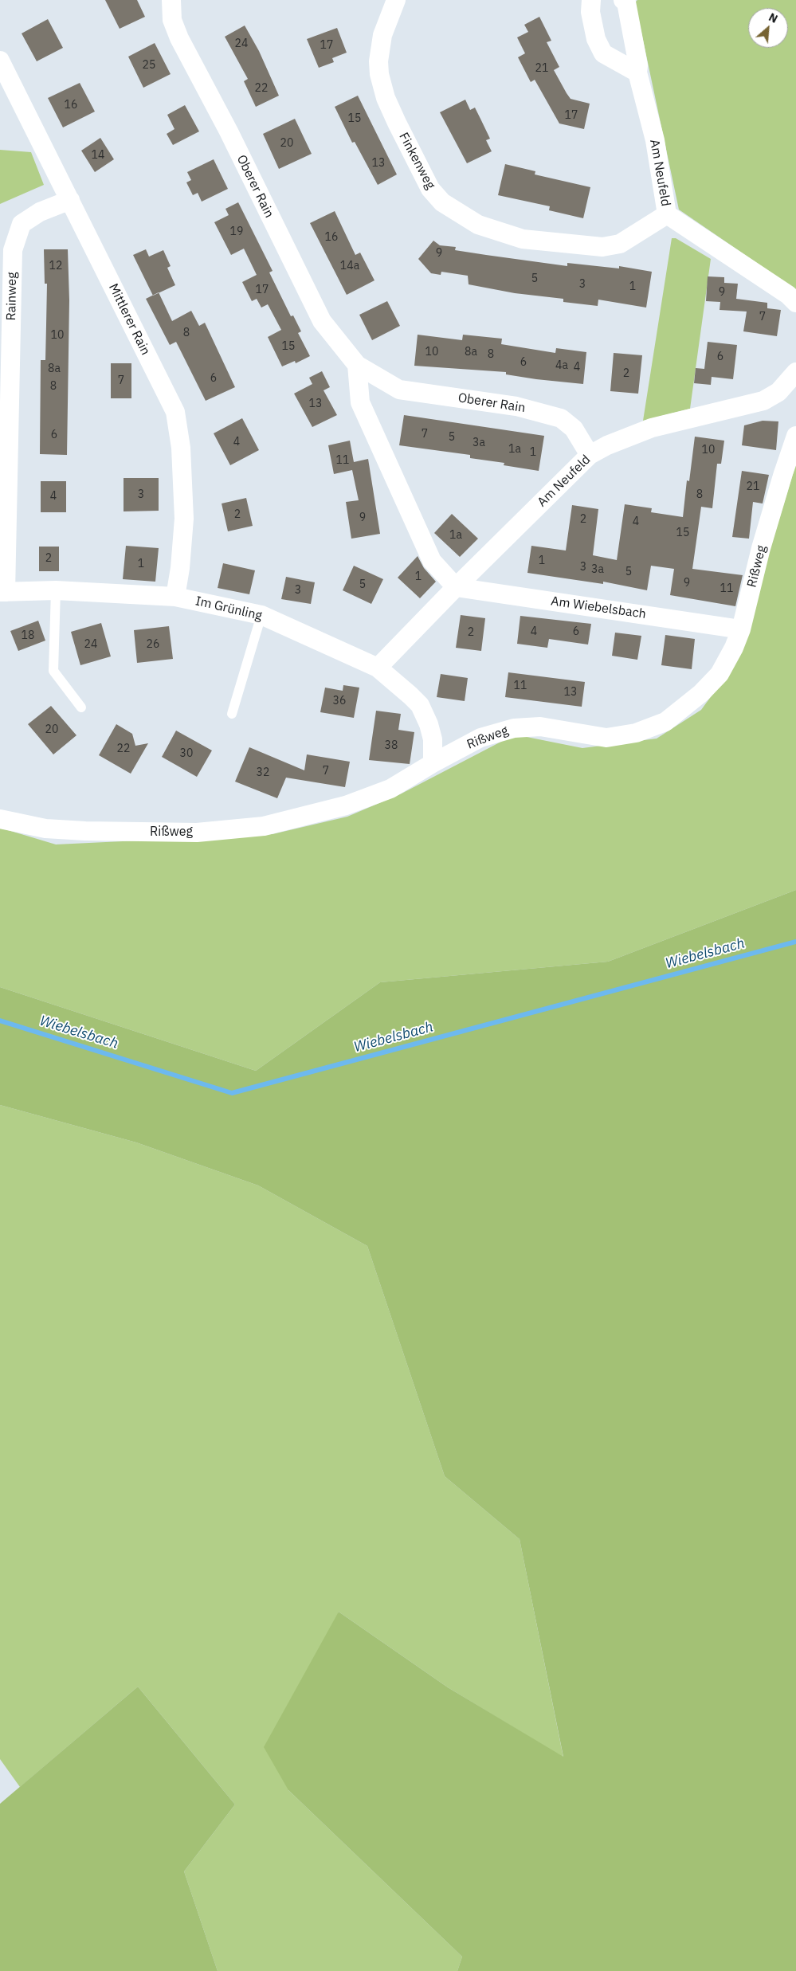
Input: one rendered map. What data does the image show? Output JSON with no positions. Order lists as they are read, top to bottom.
{
  "streets": {
    "street": [
      "Finkenweg",
      "Am Neufeld",
      "Oberer Rain",
      "Rainweg",
      "Mittlerer Rain",
      "Rißweg",
      "Am Wiebelsbach",
      "Im Grünling"
    ]
  },
  "crossings": [
    ["Finkenweg", "Am Neufeld"],
    ["Am Neufeld", "Oberer Rain"],
    ["Am Neufeld", "Am Wiebelsbach"],
    ["Am Neufeld", "Im Grünling"],
    ["Rainweg", "Mittlerer Rain"],
    ["Rainweg", "Im Grünling"],
    ["Mittlerer Rain", "Im Grünling"],
    ["Rißweg", "Am Wiebelsbach"],
    ["Rißweg", "Im Grünling"]
  ],
  "water": ["Wiebelsbach"],
  "house_numbers": [
    "24",
    "17",
    "25",
    "21",
    "22",
    "16",
    "17",
    "15",
    "20",
    "14",
    "13",
    "19",
    "16",
    "9",
    "12",
    "14a",
    "5",
    "3",
    "1",
    "17",
    "9",
    "7",
    "8",
    "10",
    "15",
    "10",
    "8a",
    "8",
    "6",
    "6",
    "4a",
    "4",
    "8a",
    "2",
    "6",
    "7",
    "8",
    "13",
    "7",
    "6",
    "5",
    "4",
    "3a",
    "1a",
    "10",
    "1",
    "11",
    "21",
    "3",
    "8",
    "4",
    "2",
    "9",
    "2",
    "4",
    "15",
    "1a",
    "2",
    "1",
    "1",
    "3",
    "3a",
    "5",
    "1",
    "9",
    "5",
    "11",
    "3",
    "4",
    "6",
    "2",
    "18",
    "24",
    "26",
    "11",
    "13",
    "36",
    "20",
    "38",
    "22",
    "30",
    "7",
    "32"
  ],
  "north": "top right"
}
